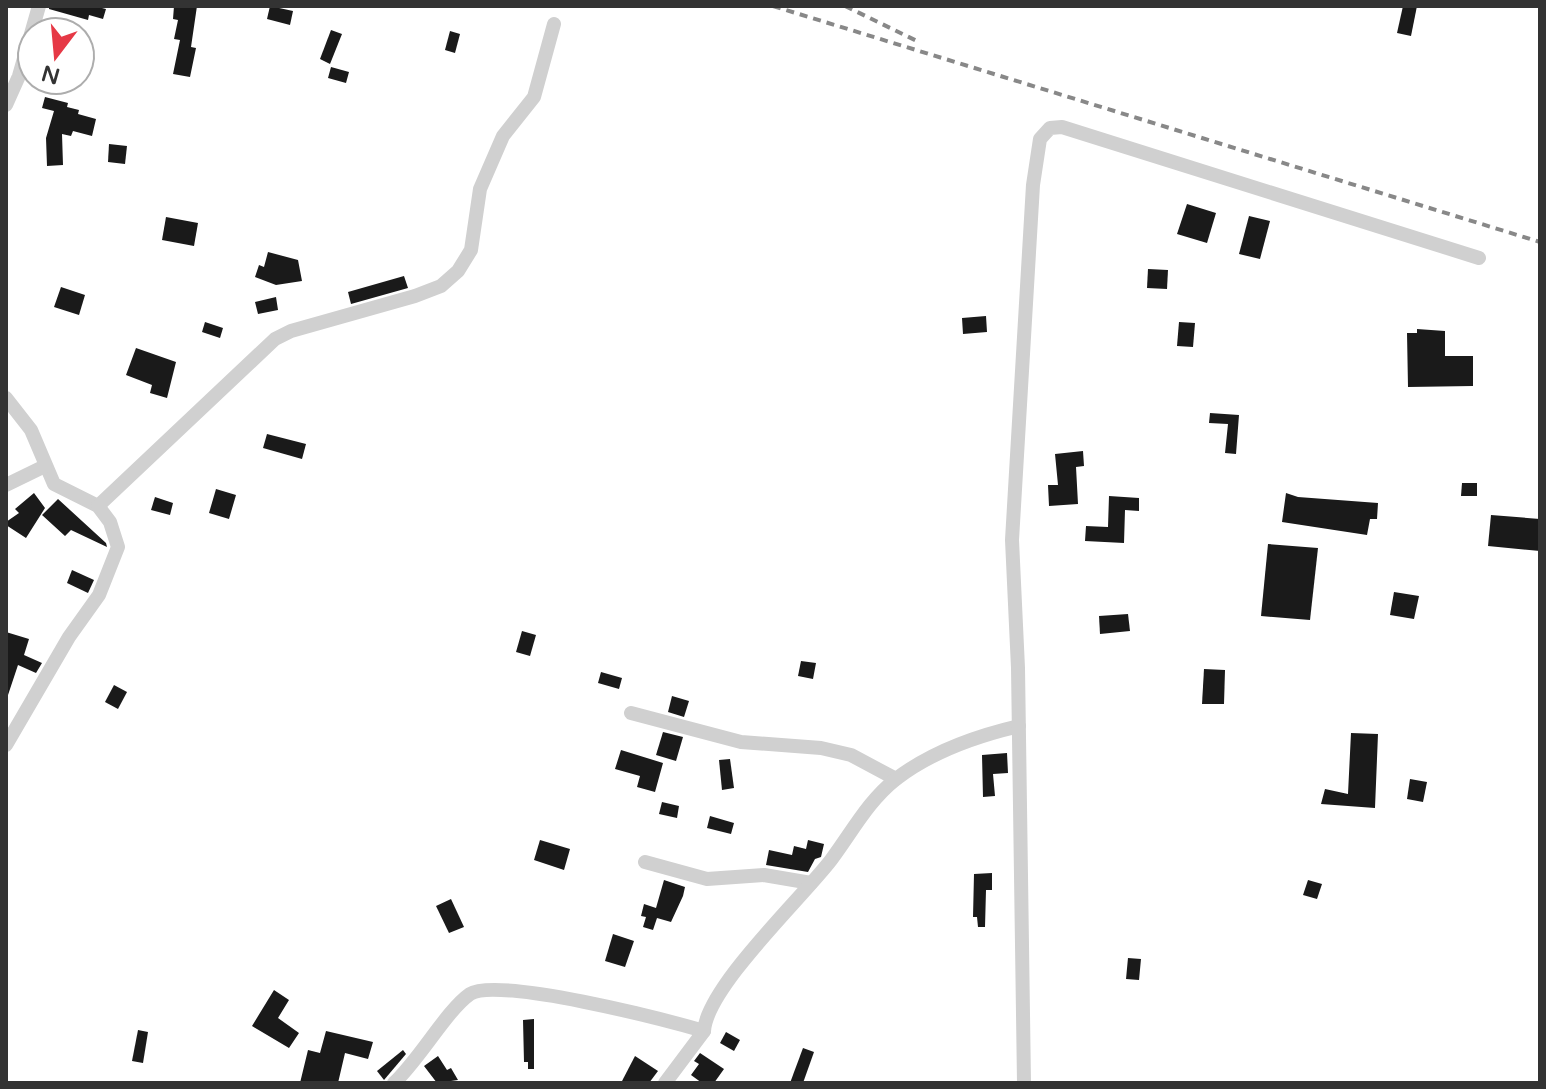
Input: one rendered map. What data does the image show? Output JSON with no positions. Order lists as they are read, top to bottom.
{
  "north": "bottom"
}
